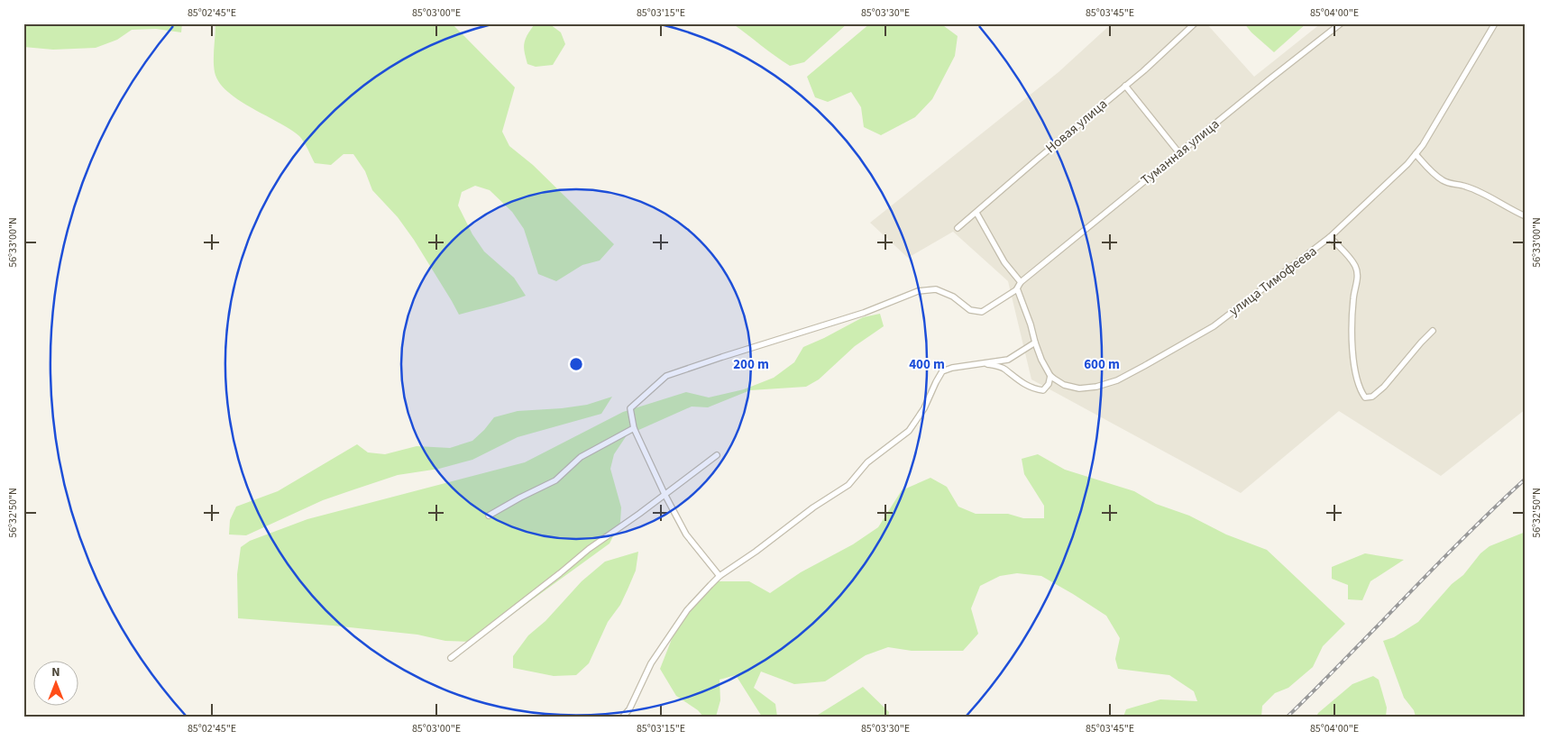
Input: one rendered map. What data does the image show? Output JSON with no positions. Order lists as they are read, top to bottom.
{
  "streets": {
    "street": ["Новая улица", "Туманная улица", "улица Тимофеева"]
  },
  "north": "top",
  "coordinates": [
    "85°02'45\"E",
    "85°03'00\"E",
    "85°03'15\"E",
    "85°03'30\"E",
    "85°03'45\"E",
    "85°04'00\"E",
    "56°33'00\"N",
    "56°32'50\"N"
  ],
  "rings": ["200 m", "400 m", "600 m"]
}
